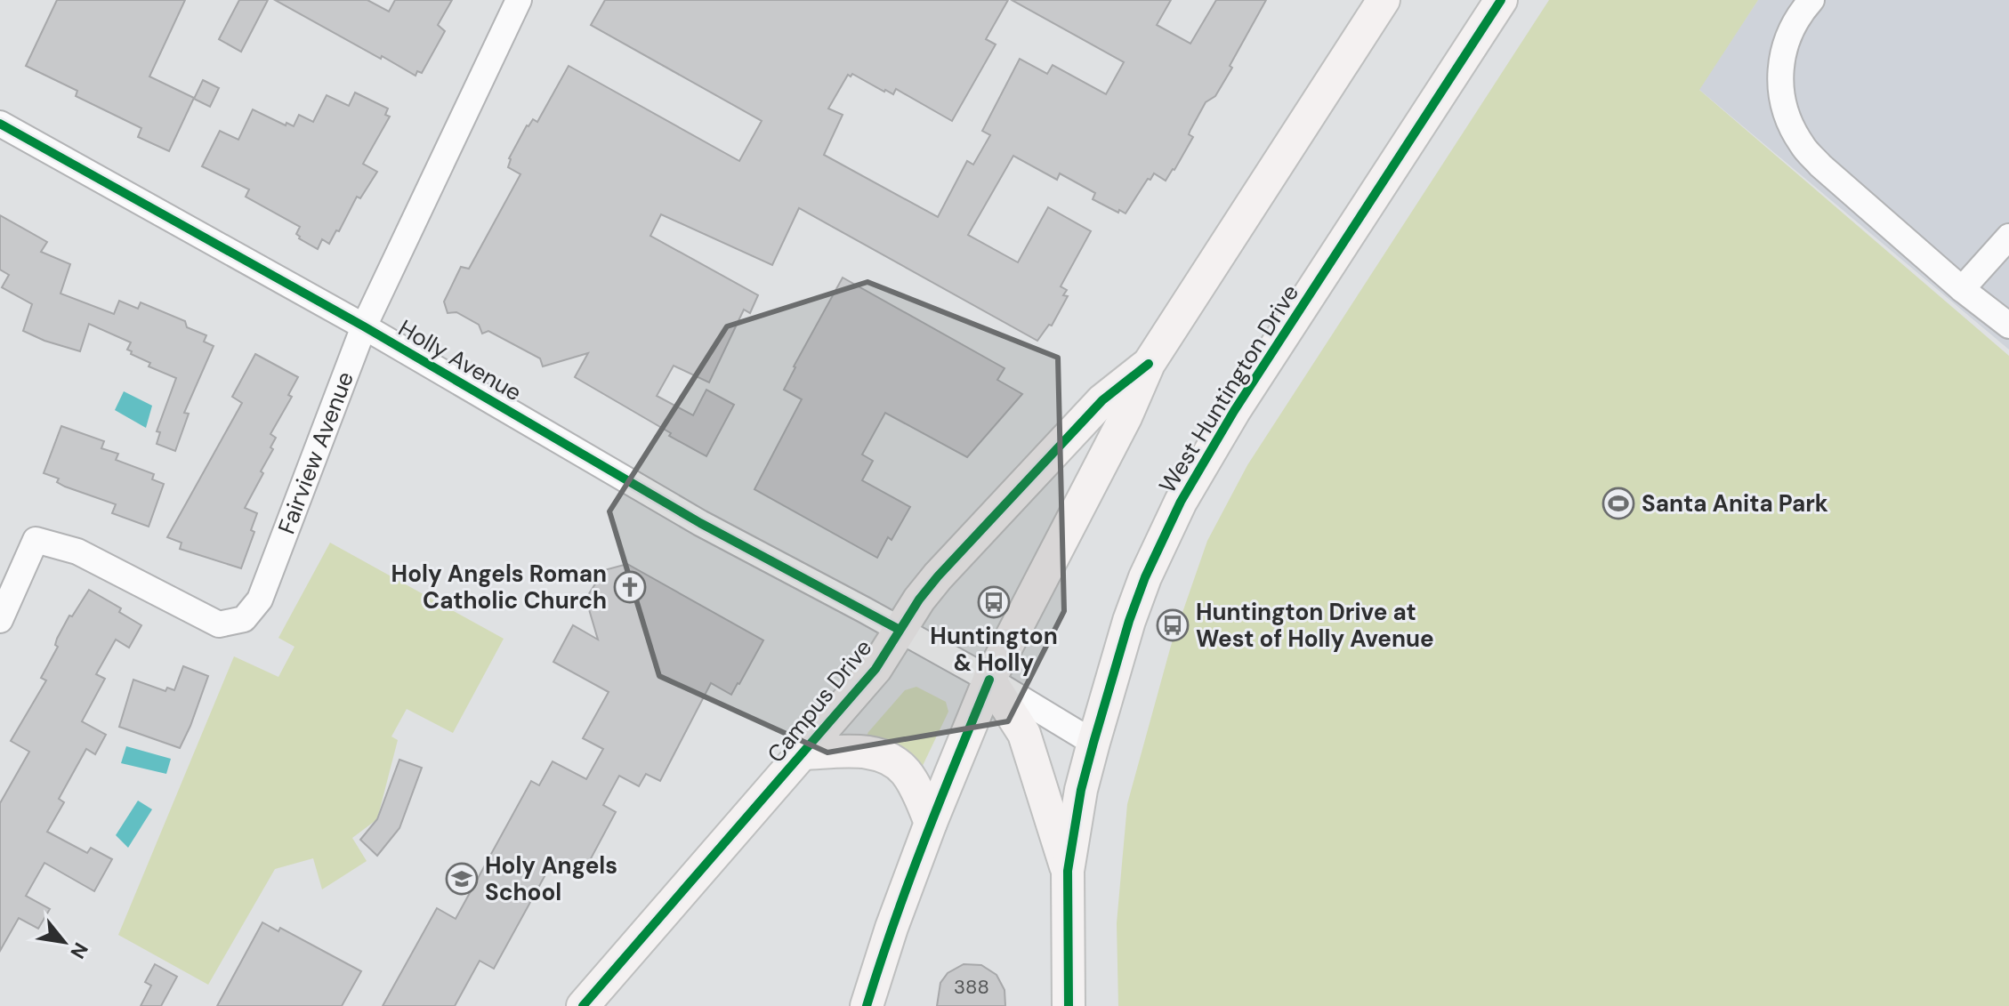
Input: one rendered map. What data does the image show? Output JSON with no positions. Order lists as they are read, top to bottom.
{
  "streets": {
    "main road": ["West Huntington Drive", "Campus Drive"],
    "street": ["Holly Avenue", "Fairview Avenue"]
  },
  "crossings": [
    ["Holly Avenue", "West Huntington Drive"],
    ["Holly Avenue", "Fairview Avenue"],
    ["Holly Avenue", "Campus Drive"]
  ],
  "places": {
    "sports": ["Santa Anita Park"],
    "church": ["Holy Angels Roman Catholic Church"],
    "bus stop": ["Huntington & Holly", "Huntington Drive at West of Holly Avenue"],
    "school or university": ["Holy Angels School"]
  },
  "house_numbers": ["388"],
  "north": "bottom right"
}
